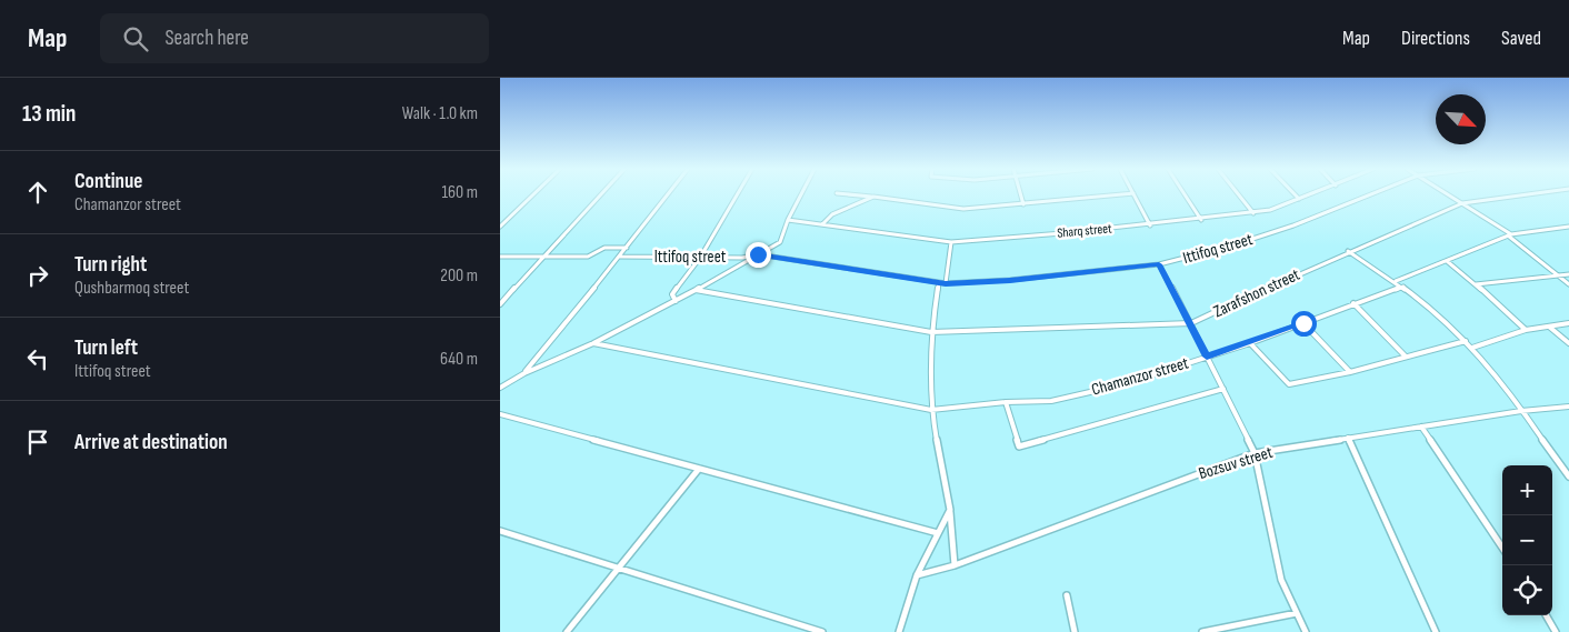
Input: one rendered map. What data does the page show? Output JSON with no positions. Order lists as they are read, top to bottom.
{
  "streets": {
    "street": [
      "Sharq street",
      "Ittifoq street",
      "Zarafshon street",
      "Chamanzor street",
      "Bozsuv street"
    ]
  },
  "north": "bottom right",
  "page": {
    "header": "Map",
    "search": "Search here",
    "nav": ["Map", "Directions", "Saved"],
    "heading": ["13 min", "Walk · 1.0 km"],
    "list": [
      ["Continue", "Chamanzor street", "160 m"],
      ["Turn right", "Qushbarmoq street", "200 m"],
      ["Turn left", "Ittifoq street", "640 m"],
      "Arrive at destination"
    ],
    "map_buttons": ["+", "−"]
  }
}
